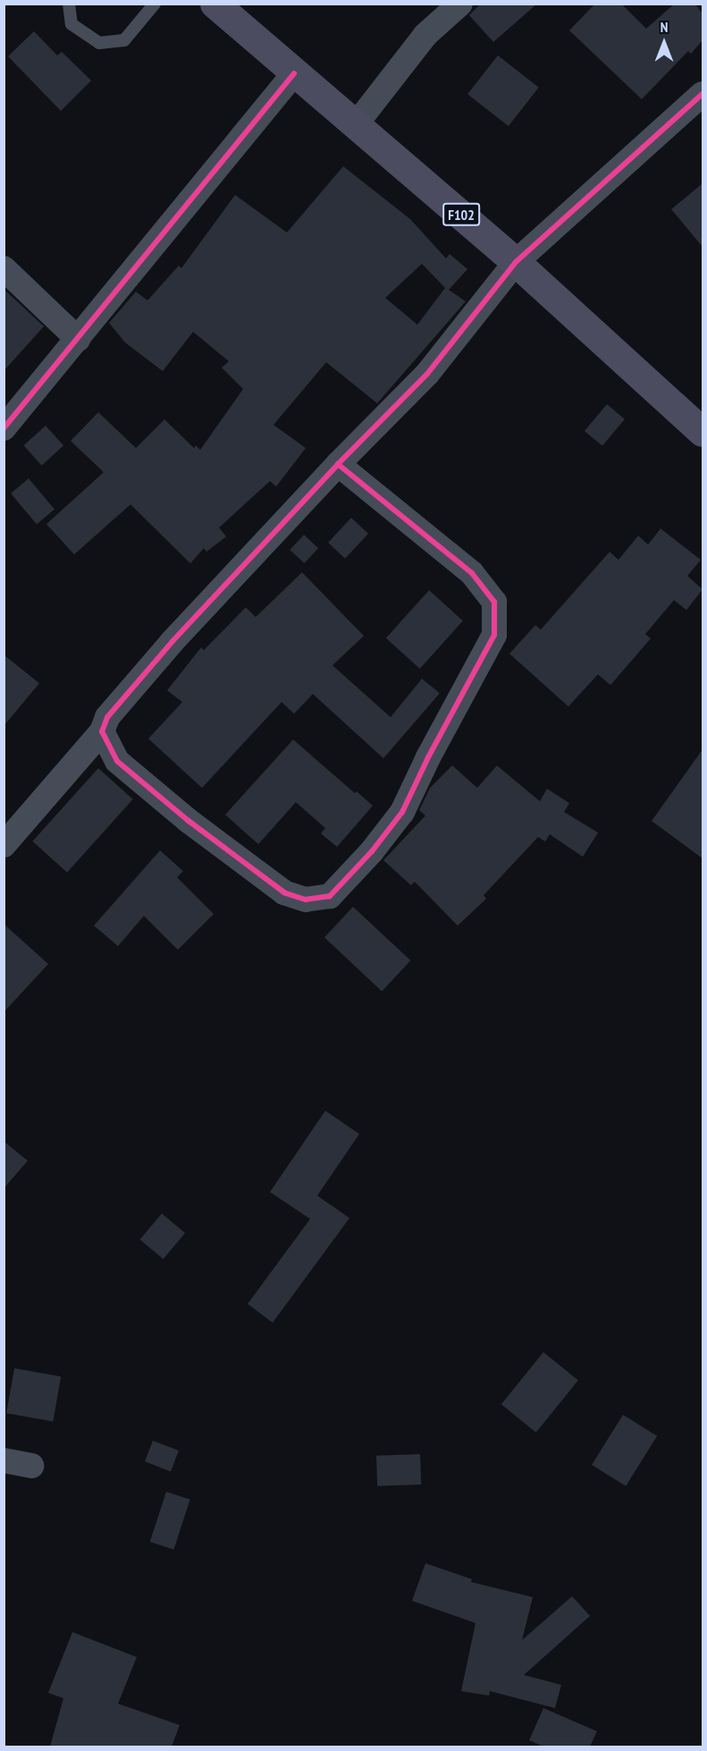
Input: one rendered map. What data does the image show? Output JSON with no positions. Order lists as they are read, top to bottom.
{
  "streets": {
    "main road": ["F102"]
  },
  "north": "top"
}
